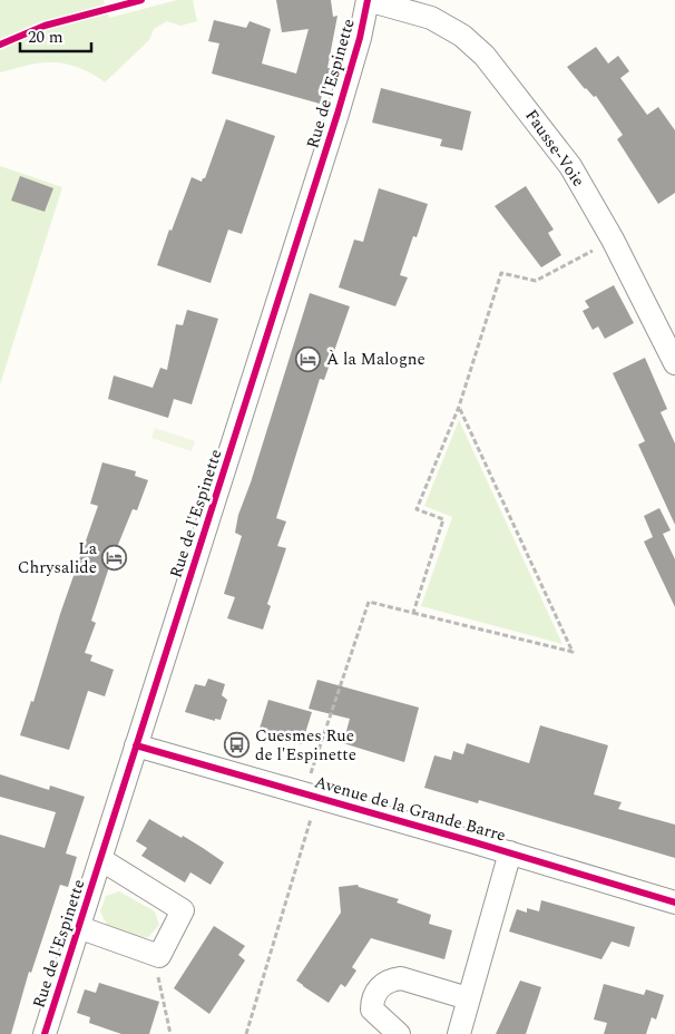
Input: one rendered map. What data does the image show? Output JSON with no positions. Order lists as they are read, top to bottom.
{
  "streets": {
    "street": ["Rue de l'Espinette", "Fausse-Voie", "Avenue de la Grande Barre"]
  },
  "crossings": [
    ["Rue de l'Espinette", "Fausse-Voie"],
    ["Rue de l'Espinette", "Avenue de la Grande Barre"]
  ],
  "places": {
    "hotel": ["À la Malogne", "La Chrysalide"],
    "bus stop": ["Cuesmes Rue de l'Espinette"]
  },
  "scale_bar": "20 m"
}
